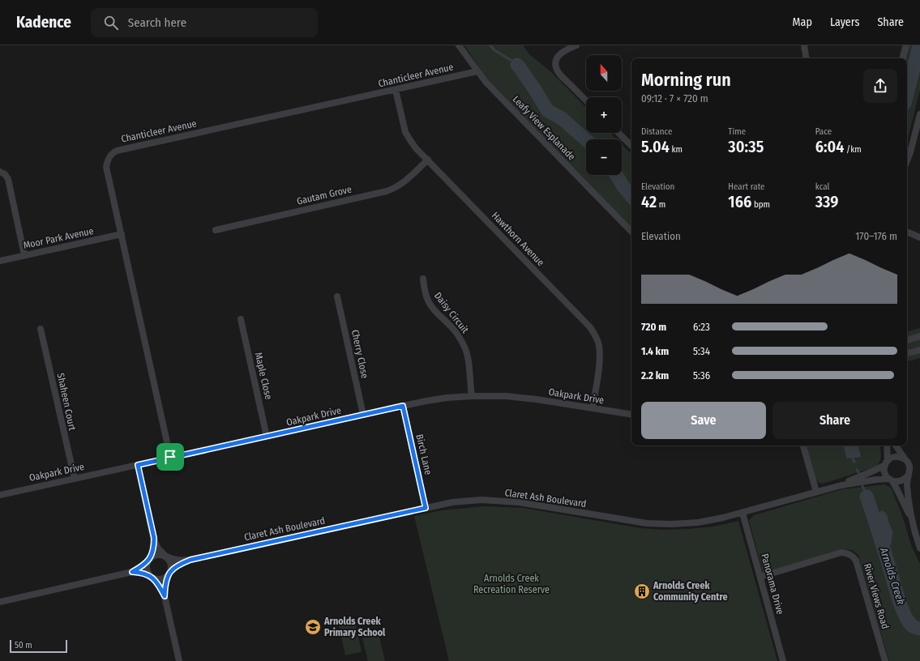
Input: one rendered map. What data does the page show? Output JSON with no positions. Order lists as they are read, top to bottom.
{
  "streets": {
    "street": [
      "Chanticleer Avenue",
      "Leafy View Esplanade",
      "Gautam Grove",
      "Moor Park Avenue",
      "Hawthorn Avenue",
      "Daisy Circuit",
      "Cherry Close",
      "Maple Close",
      "Oakpark Drive",
      "Shaheen Court",
      "Birch Lane",
      "Claret Ash Boulevard",
      "Panorama Drive",
      "River Views Road"
    ]
  },
  "crossings": [
    ["Chanticleer Avenue", "Leafy View Esplanade"],
    ["Chanticleer Avenue", "Moor Park Avenue"],
    ["Chanticleer Avenue", "Hawthorn Avenue"],
    ["Chanticleer Avenue", "Oakpark Drive"],
    ["Gautam Grove", "Hawthorn Avenue"],
    ["Hawthorn Avenue", "Oakpark Drive"],
    ["Daisy Circuit", "Oakpark Drive"],
    ["Cherry Close", "Oakpark Drive"],
    ["Maple Close", "Oakpark Drive"],
    ["Oakpark Drive", "Shaheen Court"],
    ["Oakpark Drive", "Birch Lane"],
    ["Birch Lane", "Claret Ash Boulevard"],
    ["Claret Ash Boulevard", "Panorama Drive"],
    ["Panorama Drive", "River Views Road"]
  ],
  "water": ["Arnolds Creek"],
  "parks": ["Arnolds Creek Recreation Reserve"],
  "places": {
    "building": ["Arnolds Creek Community Centre"],
    "school or university": ["Arnolds Creek Primary School"]
  },
  "scale_bar": "50 m",
  "north": "top",
  "page": {
    "header": "Kadence",
    "search": "Search here",
    "nav": ["Map", "Layers", "Share"],
    "map_buttons": ["+", "−"],
    "heading": ["Morning run", "09:12 · 7 × 720 m"],
    "stats": [
      ["Distance", "5.04 km"],
      ["Time", "30:35"],
      ["Pace", "6:04 /km"],
      ["Elevation", "42 m"],
      ["Heart rate", "166 bpm"],
      ["kcal", "339"]
    ],
    "chart": ["Elevation", "170–176 m"],
    "list": [
      {
        "name": "720 m",
        "note": "6:23"
      },
      {
        "name": "1.4 km",
        "note": "5:34"
      },
      {
        "name": "2.2 km",
        "note": "5:36"
      }
    ],
    "buttons": ["Save", "Share"],
    "scale": "50 m"
  }
}
